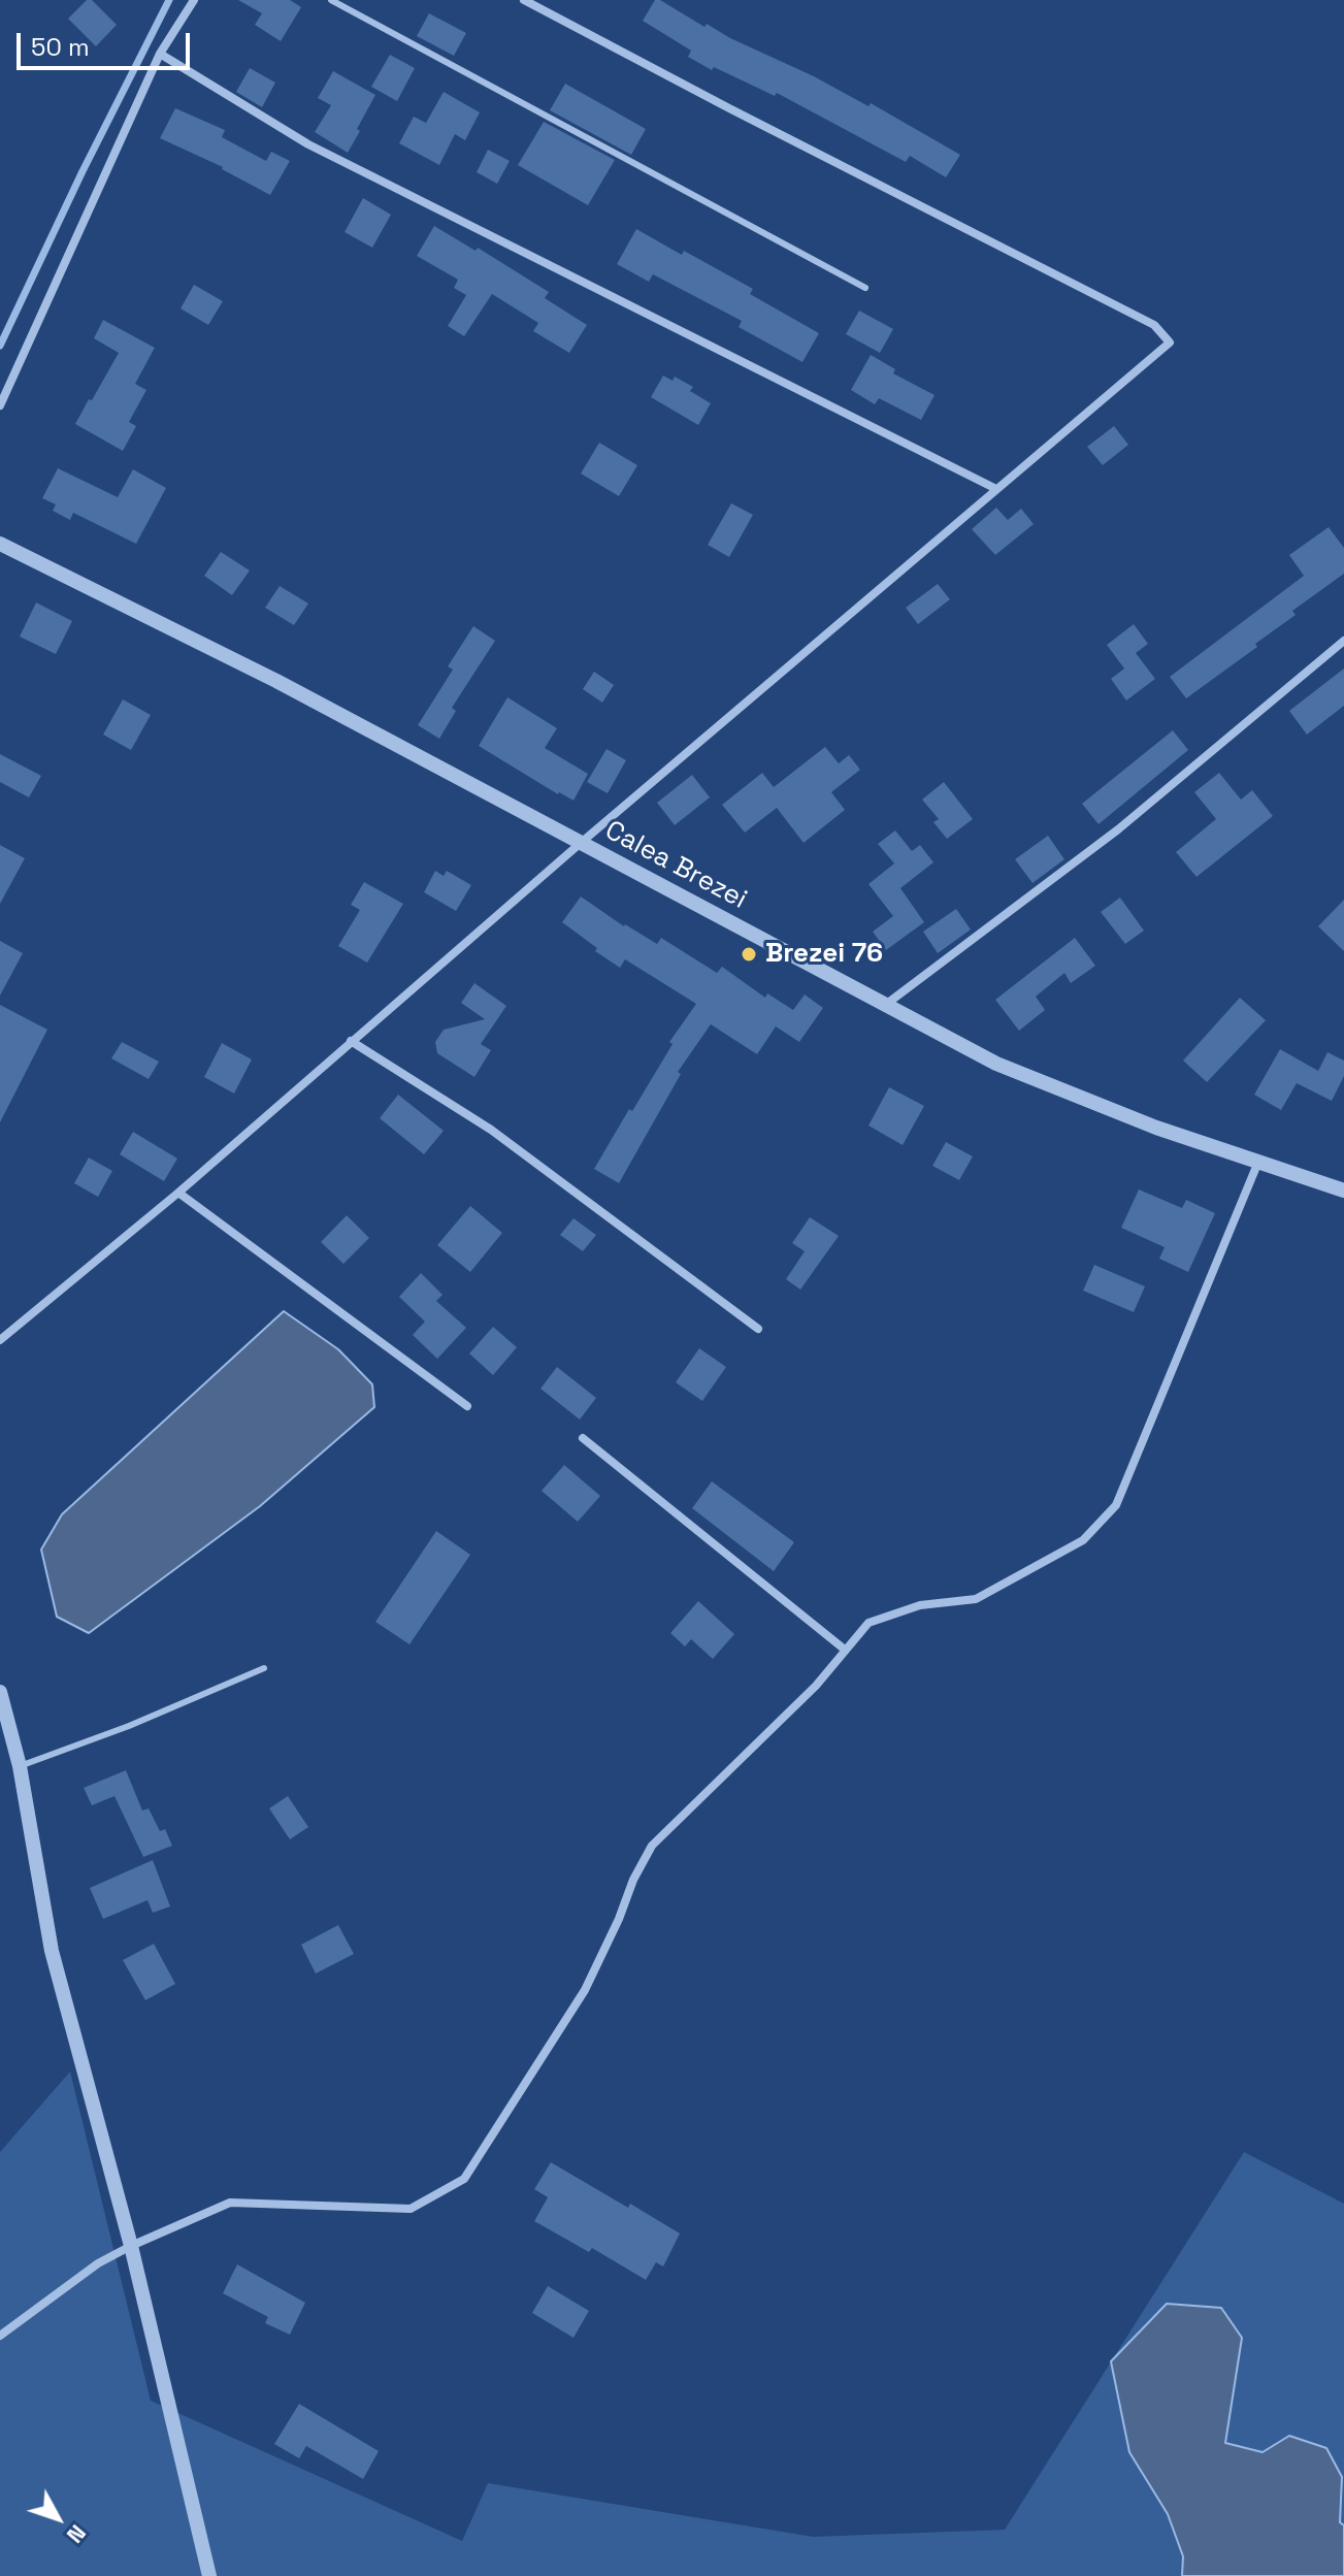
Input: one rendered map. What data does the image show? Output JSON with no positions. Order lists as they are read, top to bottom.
{
  "streets": {
    "street": ["Calea Brezei"]
  },
  "places": ["Brezei 76"],
  "scale_bar": "50 m",
  "north": "bottom right"
}
